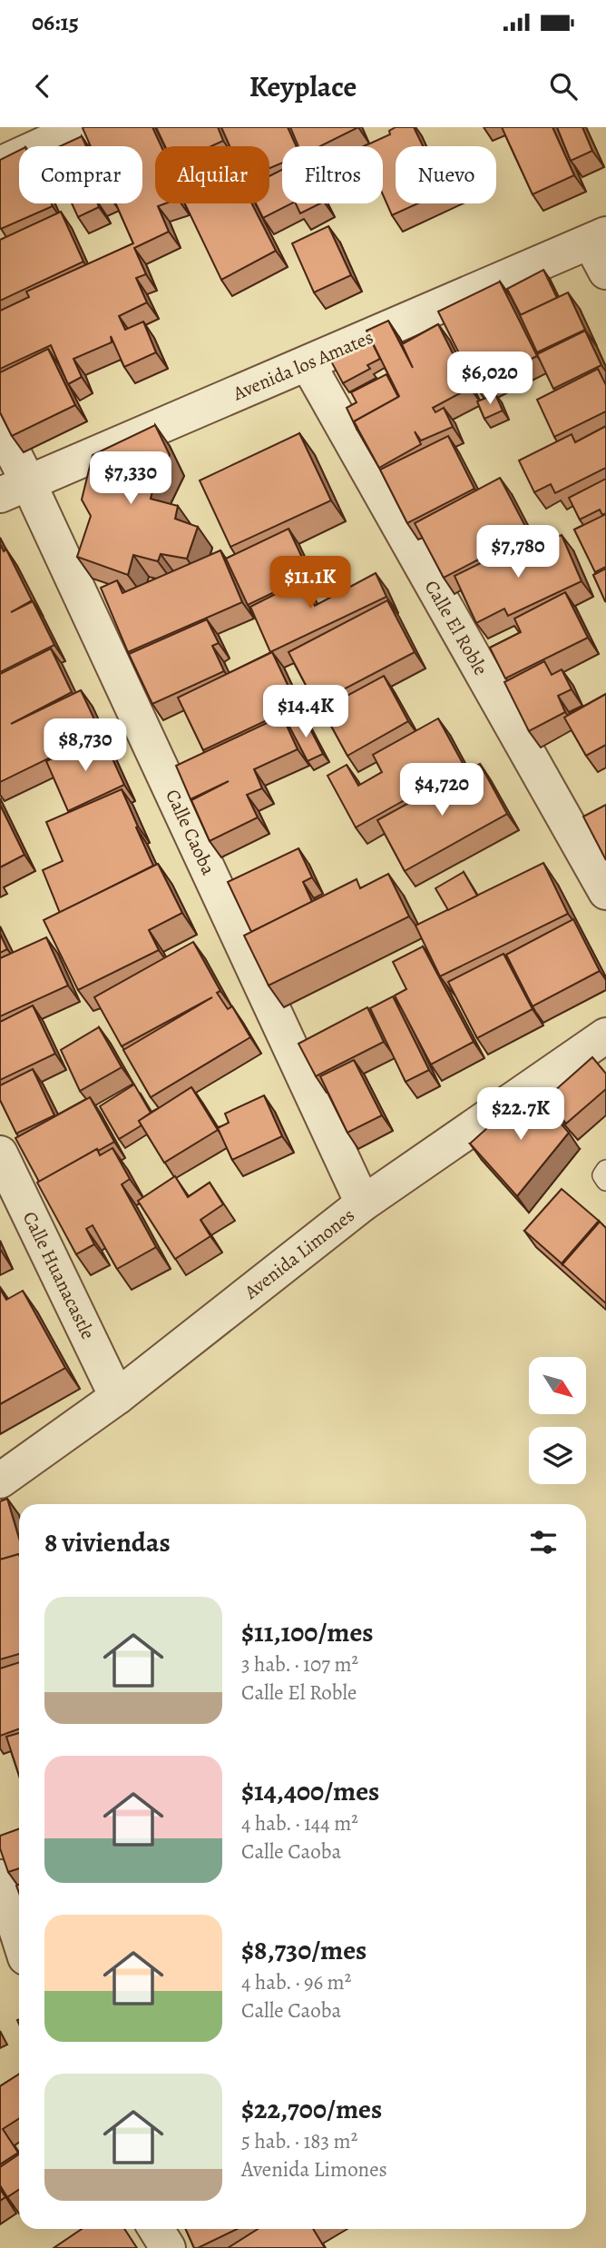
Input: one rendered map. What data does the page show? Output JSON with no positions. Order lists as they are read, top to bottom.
{
  "streets": {
    "street": [
      "Avenida los Amates",
      "Calle El Roble",
      "Calle Caoba",
      "Avenida Limones",
      "Calle Huanacastle"
    ]
  },
  "crossings": [
    ["Avenida los Amates", "Calle El Roble"],
    ["Avenida los Amates", "Calle Caoba"],
    ["Calle Caoba", "Avenida Limones"],
    ["Avenida Limones", "Calle Huanacastle"]
  ],
  "north": "bottom right",
  "page": {
    "status": "06:15",
    "header": "Keyplace",
    "chip": [
      "Comprar",
      "Alquilar",
      "Filtros",
      "Nuevo"
    ],
    "price": [
      "$6,020",
      "$7,330",
      "$7,780",
      "$11.1K",
      "$14.4K",
      "$8,730",
      "$4,720",
      "$22.7K"
    ],
    "heading": "8 viviendas",
    "list": [
      {
        "name": "$11,100/mes",
        "note": "3 hab. · 107 m² · Calle El Roble"
      },
      {
        "name": "$14,400/mes",
        "note": "4 hab. · 144 m² · Calle Caoba"
      },
      {
        "name": "$8,730/mes",
        "note": "4 hab. · 96 m² · Calle Caoba"
      },
      {
        "name": "$22,700/mes",
        "note": "5 hab. · 183 m² · Avenida Limones"
      }
    ]
  }
}
